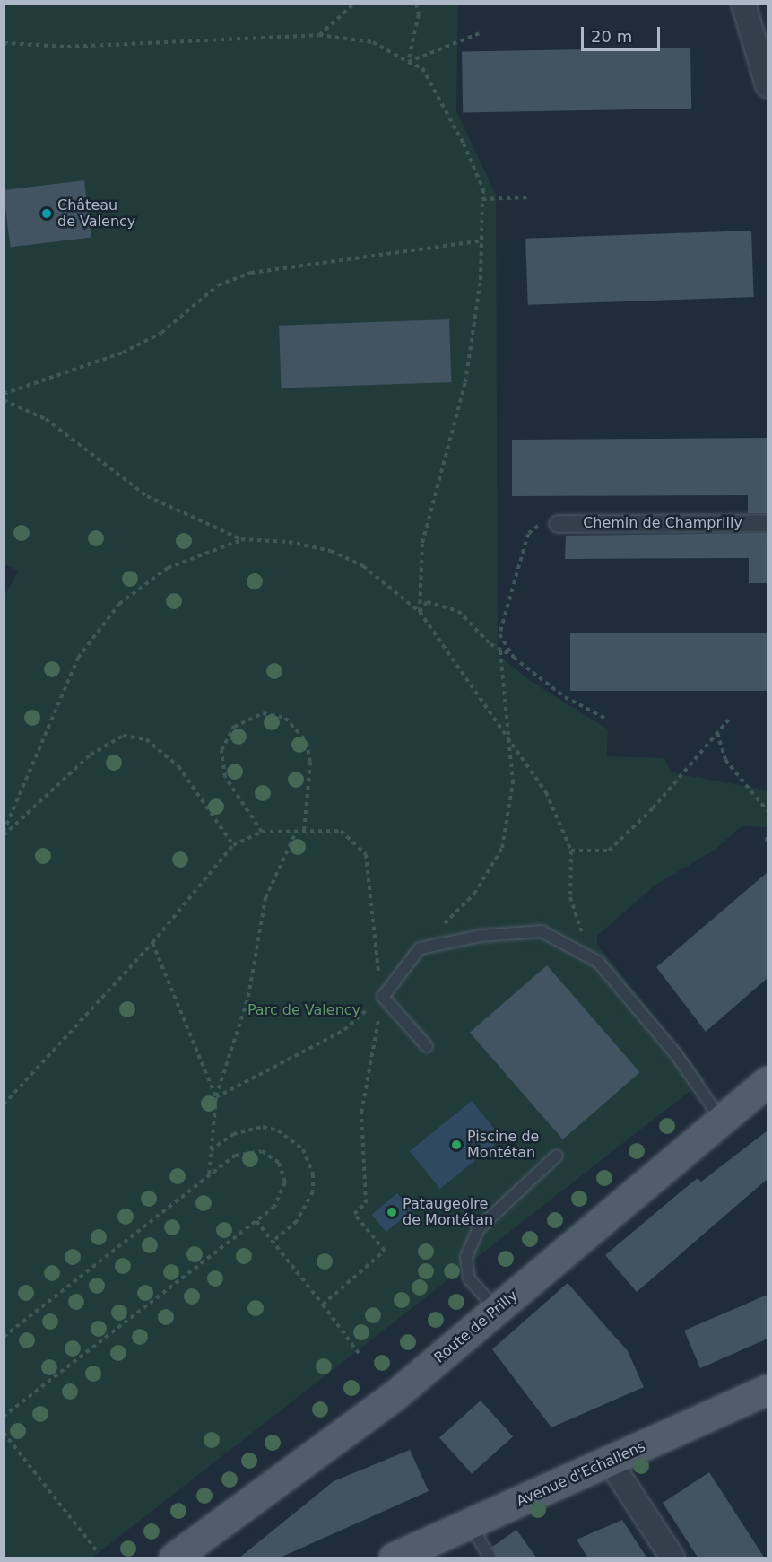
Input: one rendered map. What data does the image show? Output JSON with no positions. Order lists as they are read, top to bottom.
{
  "streets": {
    "main road": ["Route de Prilly", "Avenue d'Echallens"],
    "street": ["Chemin de Champrilly"]
  },
  "parks": ["Parc de Valency"],
  "places": ["Château de Valency", "Piscine de Montétan", "Pataugeoire de Montétan"],
  "scale_bar": "20 m"
}
